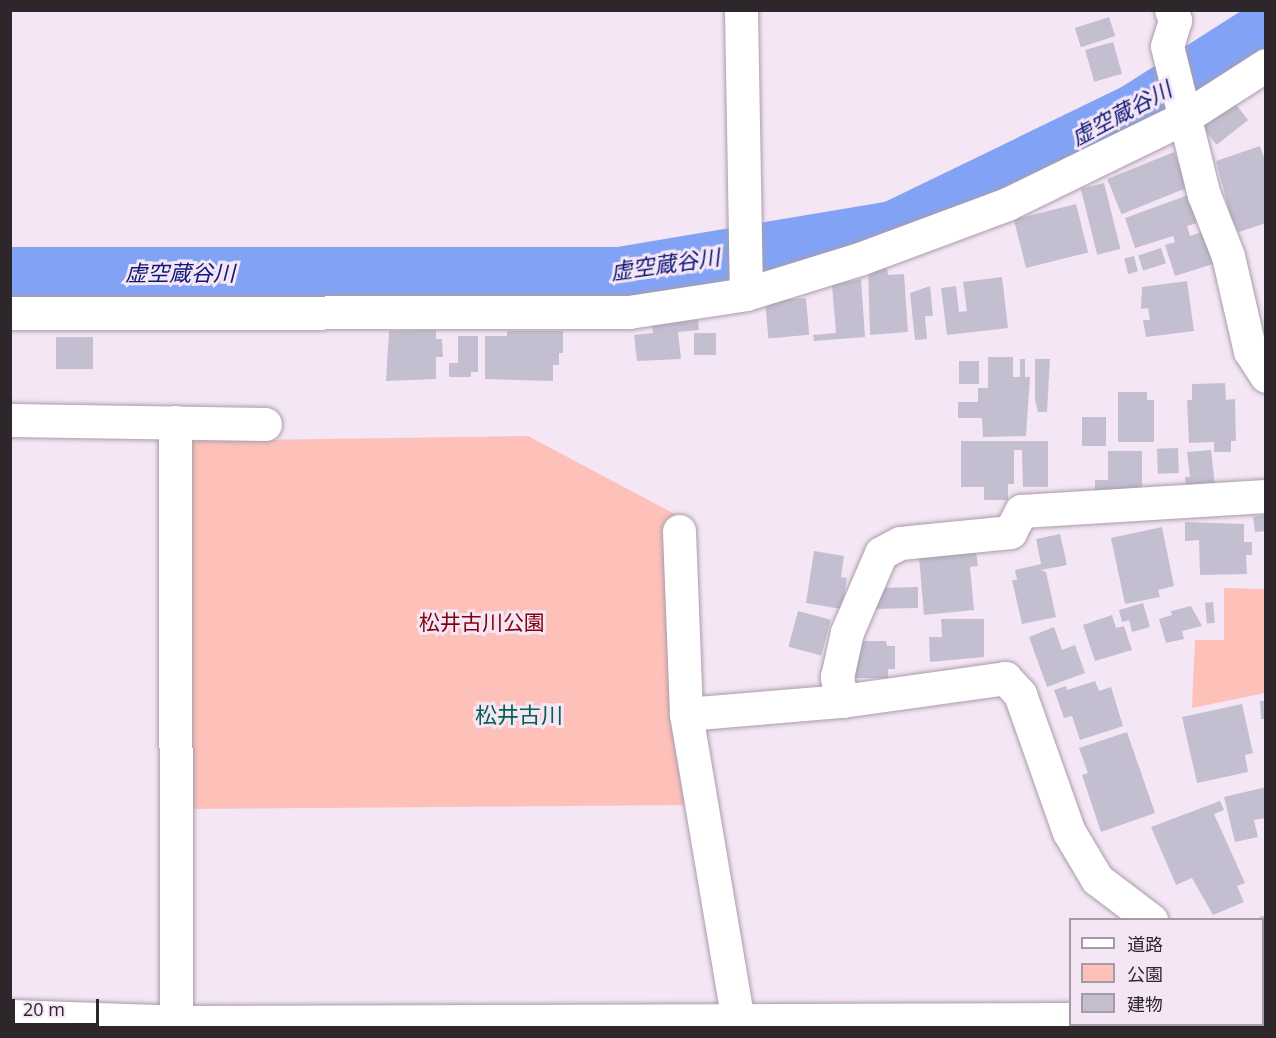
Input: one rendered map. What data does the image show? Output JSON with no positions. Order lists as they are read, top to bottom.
{
  "districts": ["松井古川"],
  "water": ["虚空蔵谷川"],
  "parks": ["松井古川公園"],
  "legend": ["道路", "公園", "建物"],
  "scale_bar": "20 m"
}
